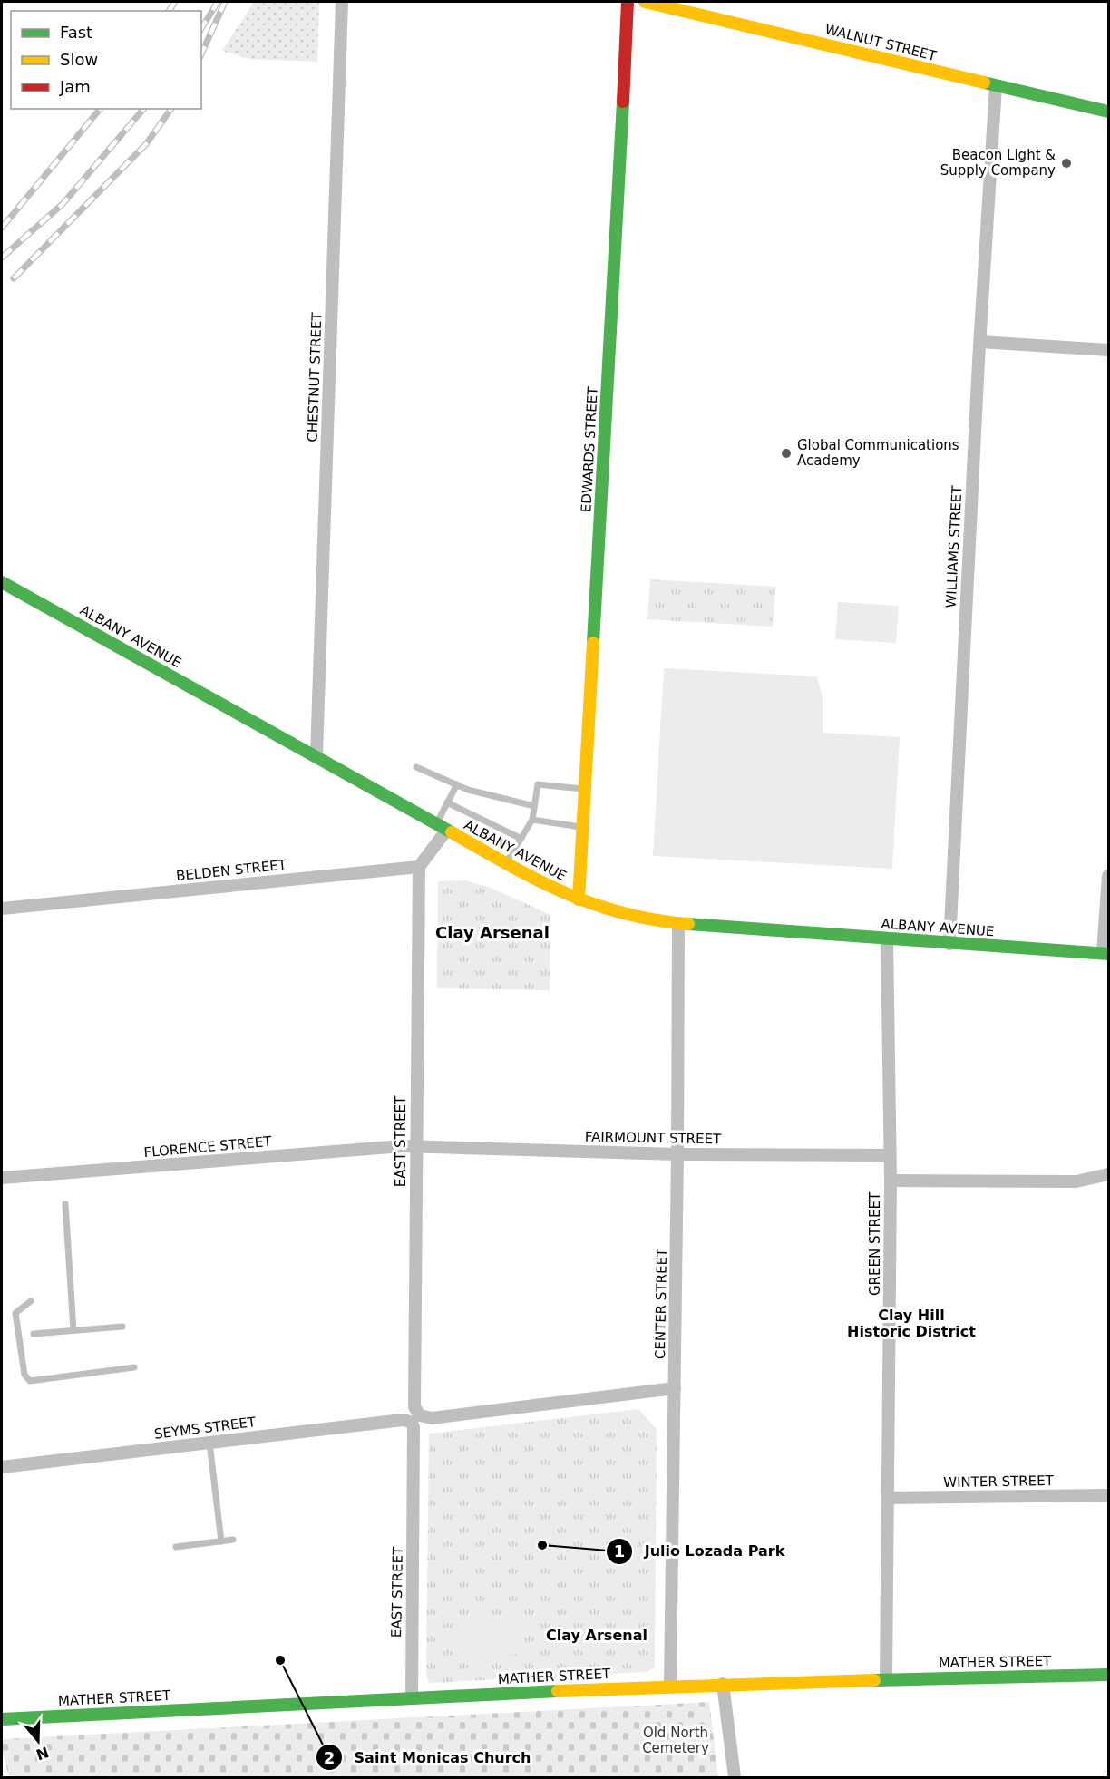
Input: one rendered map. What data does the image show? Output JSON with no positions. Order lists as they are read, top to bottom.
{
  "streets": {
    "main road": [
      "WALNUT STREET",
      "EDWARDS STREET",
      "ALBANY AVENUE",
      "MATHER STREET"
    ],
    "street": [
      "CHESTNUT STREET",
      "WILLIAMS STREET",
      "BELDEN STREET",
      "FAIRMOUNT STREET",
      "EAST STREET",
      "FLORENCE STREET",
      "GREEN STREET",
      "CENTER STREET",
      "SEYMS STREET",
      "WINTER STREET"
    ]
  },
  "crossings": [
    ["WALNUT STREET", "WILLIAMS STREET"],
    ["CHESTNUT STREET", "ALBANY AVENUE"],
    ["EDWARDS STREET", "ALBANY AVENUE"],
    ["WILLIAMS STREET", "ALBANY AVENUE"],
    ["ALBANY AVENUE", "GREEN STREET"],
    ["ALBANY AVENUE", "CENTER STREET"],
    ["BELDEN STREET", "EAST STREET"],
    ["FAIRMOUNT STREET", "EAST STREET"],
    ["FAIRMOUNT STREET", "FLORENCE STREET"],
    ["FAIRMOUNT STREET", "GREEN STREET"],
    ["FAIRMOUNT STREET", "CENTER STREET"],
    ["EAST STREET", "FLORENCE STREET"],
    ["EAST STREET", "SEYMS STREET"],
    ["EAST STREET", "MATHER STREET"],
    ["GREEN STREET", "WINTER STREET"],
    ["GREEN STREET", "MATHER STREET"],
    ["CENTER STREET", "SEYMS STREET"],
    ["CENTER STREET", "MATHER STREET"]
  ],
  "districts": ["Clay Arsenal", "Clay Hill Historic District", "Clay Arsenal"],
  "parks": ["Old North Cemetery"],
  "places": [
    "Beacon Light & Supply Company",
    "Global Communications Academy",
    "Julio Lozada Park",
    "Saint Monicas Church"
  ],
  "legend": ["Fast", "Slow", "Jam"],
  "north": "bottom"
}
